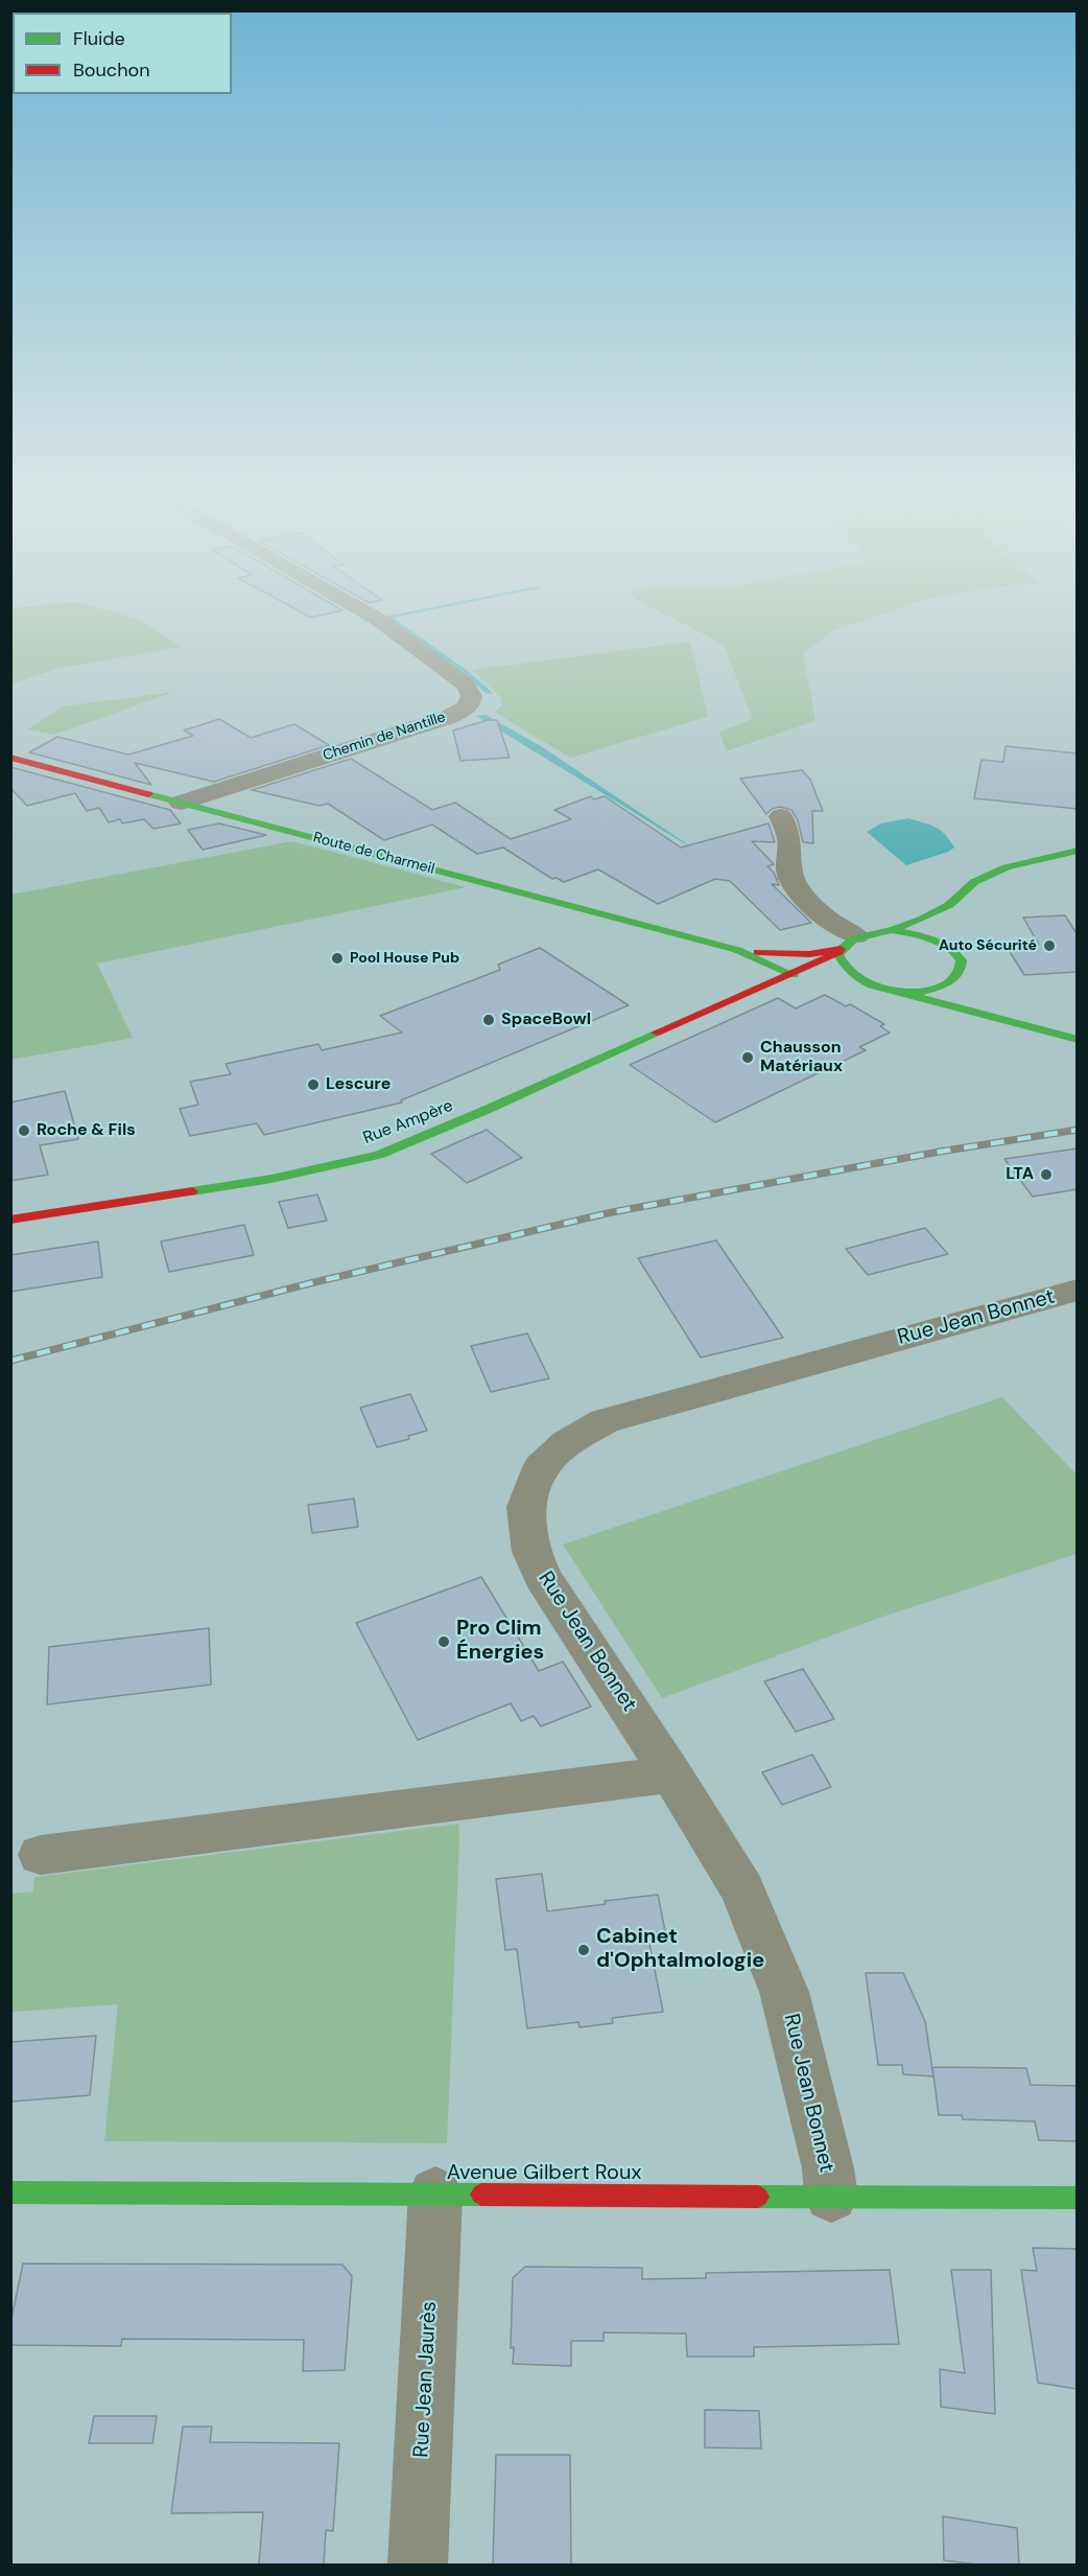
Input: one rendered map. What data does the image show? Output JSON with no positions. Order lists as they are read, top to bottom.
{
  "streets": {
    "main road": ["Route de Charmeil", "Rue Ampère", "Avenue Gilbert Roux"],
    "street": ["Chemin de Nantille", "Rue Jean Bonnet", "Rue Jean Jaurès"]
  },
  "crossings": [
    ["Chemin de Nantille", "Route de Charmeil"],
    ["Route de Charmeil", "Rue Ampère"],
    ["Rue Jean Bonnet", "Avenue Gilbert Roux"],
    ["Avenue Gilbert Roux", "Rue Jean Jaurès"]
  ],
  "places": [
    "Auto Sécurité",
    "Pool House Pub",
    "SpaceBowl",
    "Chausson Matériaux",
    "Lescure",
    "Roche & Fils",
    "LTA",
    "Pro Clim Énergies",
    "Cabinet d'Ophtalmologie"
  ],
  "legend": ["Fluide", "Bouchon"]
}
